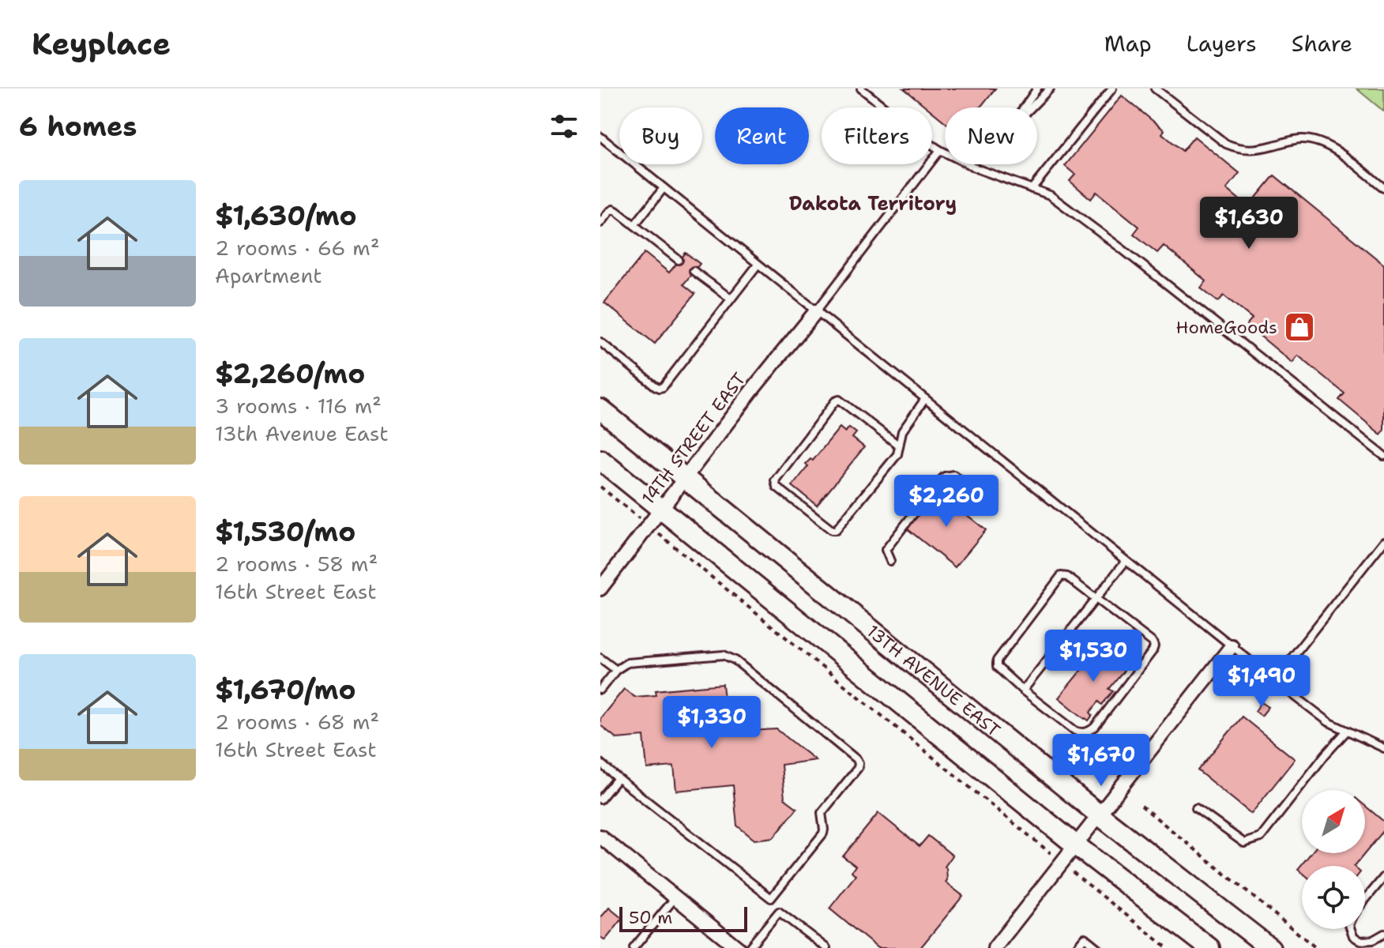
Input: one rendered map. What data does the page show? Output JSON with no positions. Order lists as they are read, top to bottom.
{
  "streets": {
    "main road": ["13TH AVENUE EAST"],
    "street": ["14TH STREET EAST"]
  },
  "crossings": [
    ["14TH STREET EAST", "13TH AVENUE EAST"]
  ],
  "districts": ["Dakota Territory"],
  "places": {
    "shop": ["HomeGoods"]
  },
  "scale_bar": "50 m",
  "north": "top right",
  "page": {
    "header": "Keyplace",
    "nav": ["Map", "Layers", "Share"],
    "heading": "6 homes",
    "chip": [
      "Buy",
      "Rent",
      "Filters",
      "New"
    ],
    "list": [
      {
        "name": "$1,630/mo",
        "note": "2 rooms · 66 m² · Apartment"
      },
      {
        "name": "$2,260/mo",
        "note": "3 rooms · 116 m² · 13th Avenue East"
      },
      {
        "name": "$1,530/mo",
        "note": "2 rooms · 58 m² · 16th Street East"
      },
      {
        "name": "$1,670/mo",
        "note": "2 rooms · 68 m² · 16th Street East"
      }
    ],
    "price": [
      "$1,630",
      "$2,260",
      "$1,530",
      "$1,490",
      "$1,330",
      "$1,670"
    ],
    "scale": "50 m"
  }
}
